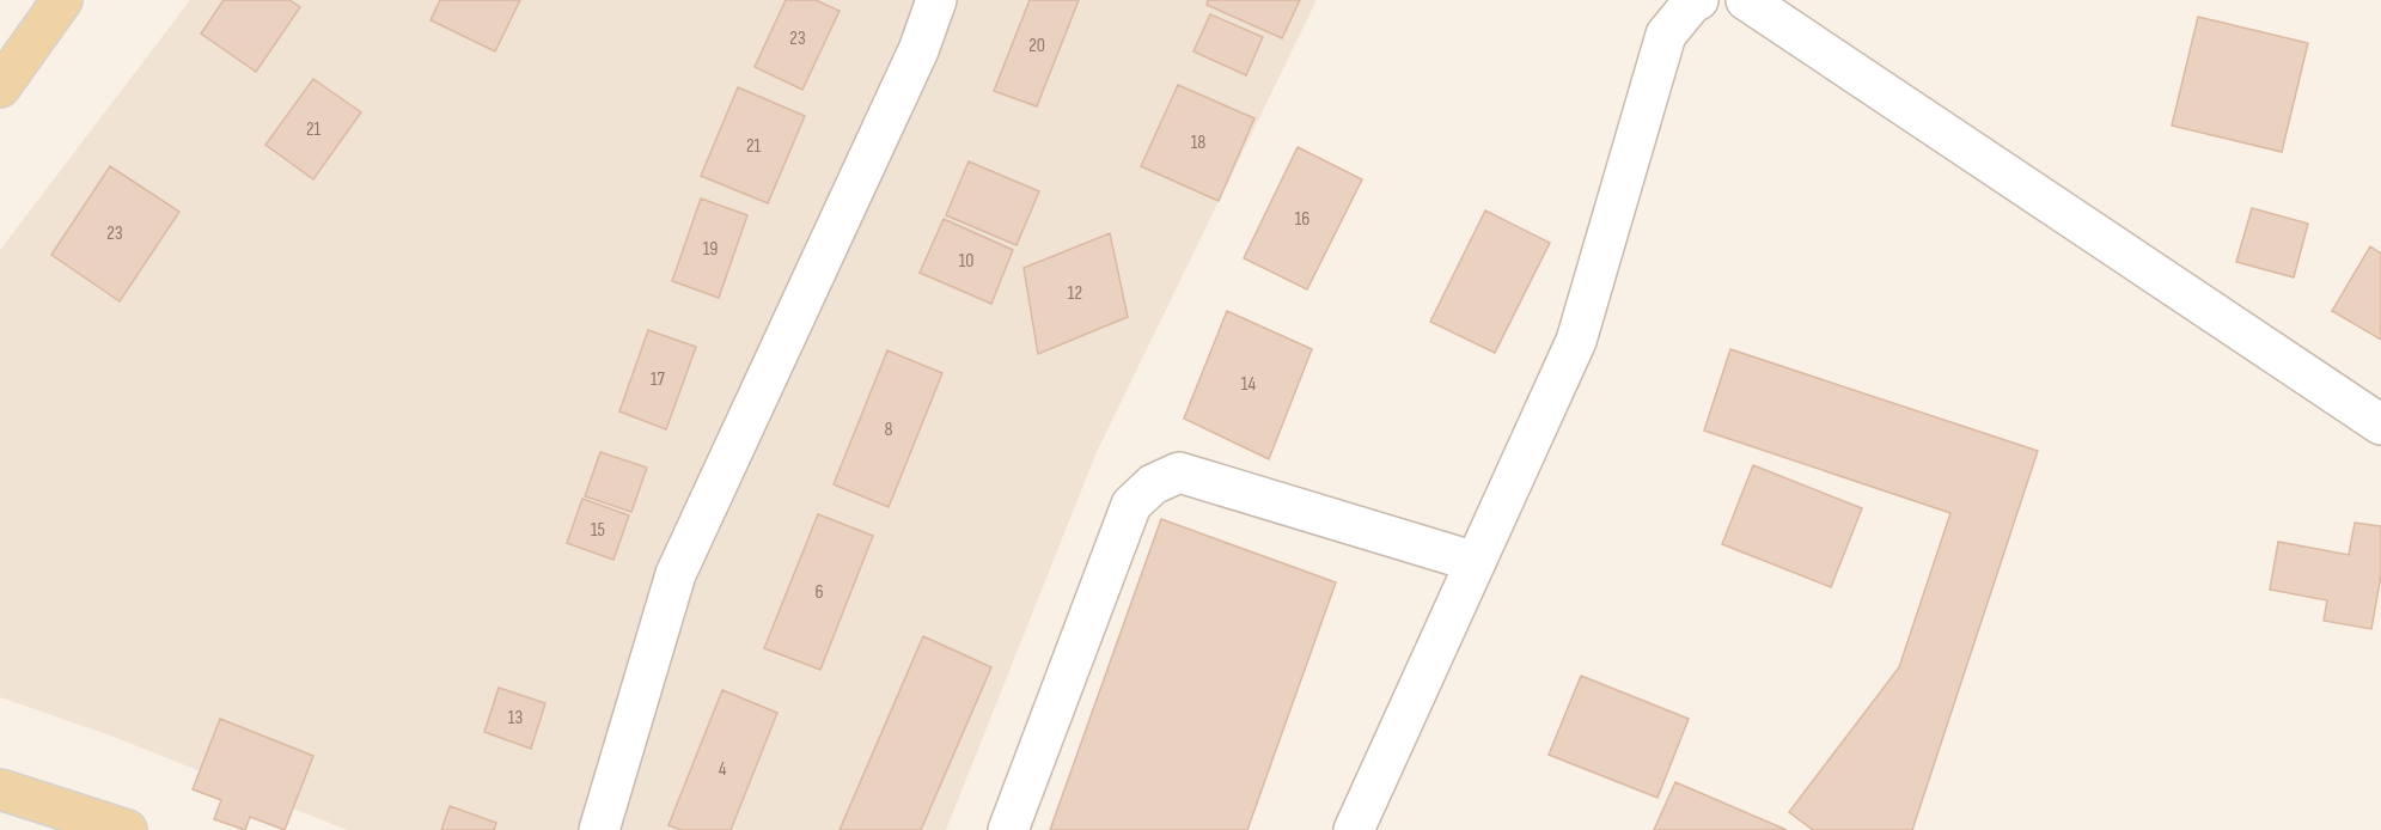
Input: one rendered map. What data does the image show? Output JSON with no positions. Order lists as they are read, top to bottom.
{
  "house_numbers": [
    "23",
    "20",
    "21",
    "18",
    "21",
    "16",
    "23",
    "19",
    "10",
    "12",
    "17",
    "14",
    "8",
    "15",
    "6",
    "13",
    "4"
  ]
}
